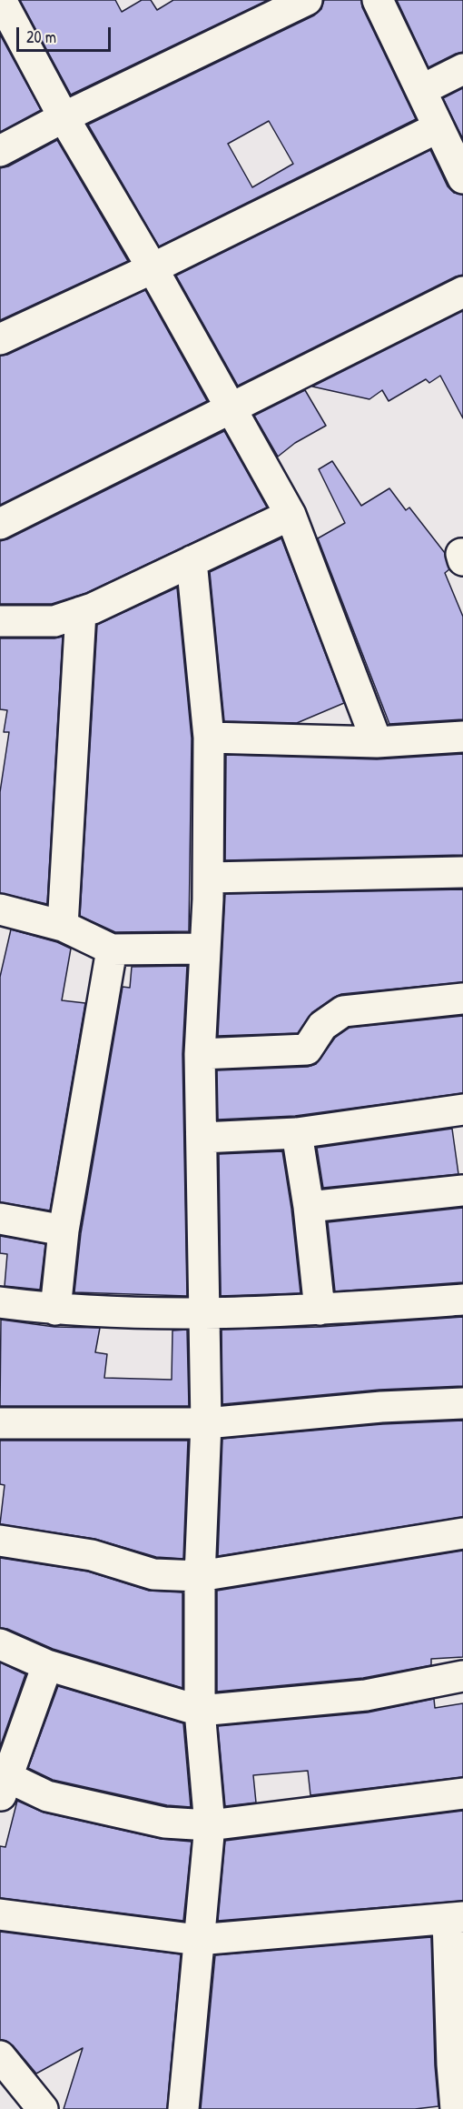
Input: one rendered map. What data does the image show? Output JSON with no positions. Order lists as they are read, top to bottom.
{
  "scale_bar": "20 m"
}
